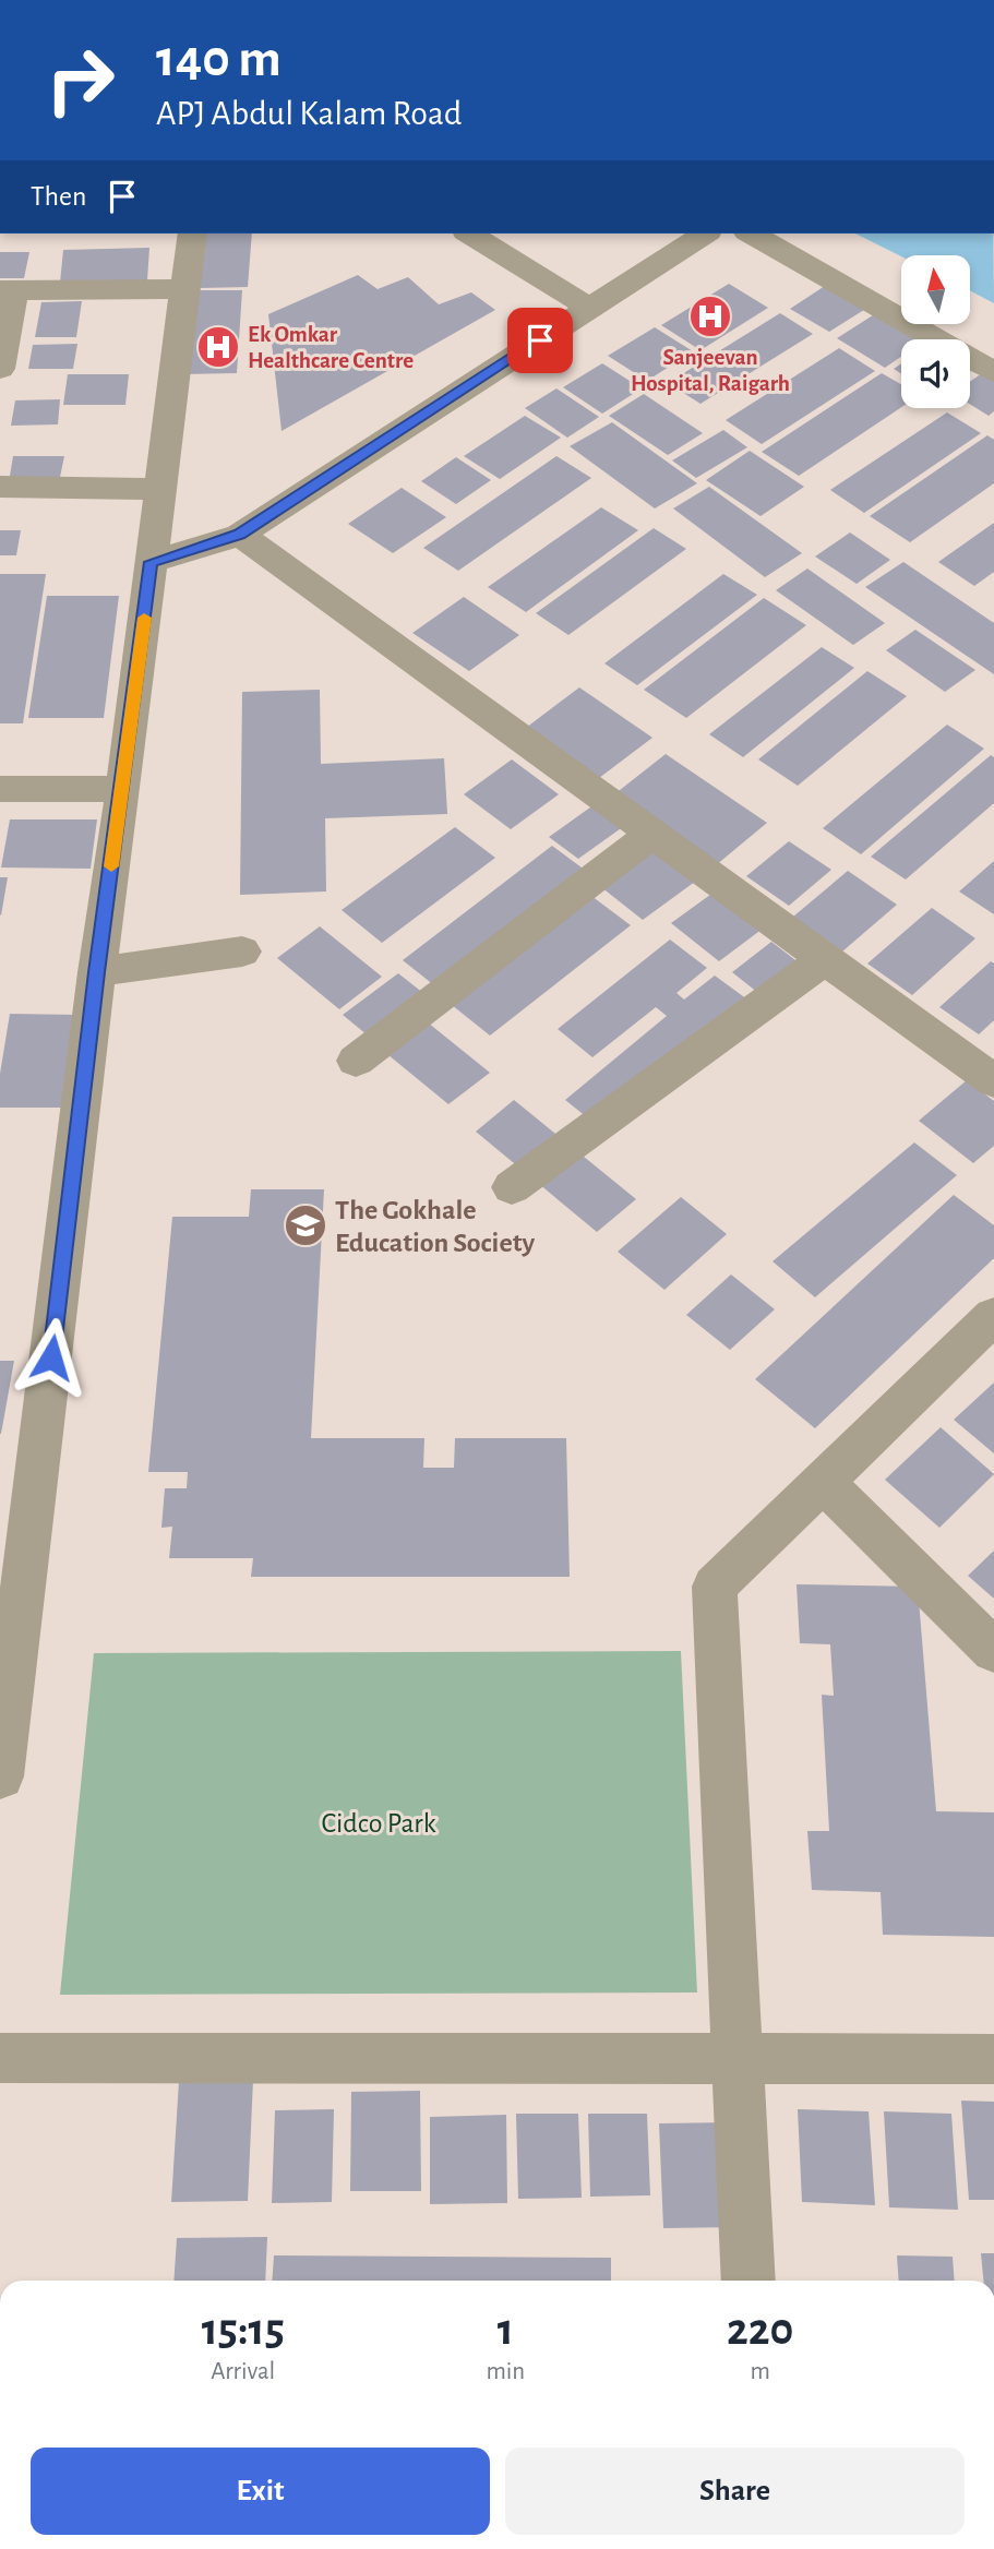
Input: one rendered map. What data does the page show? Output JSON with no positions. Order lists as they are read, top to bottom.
{
  "parks": ["Cidco Park"],
  "places": {
    "hospital": ["Sanjeevan Hospital, Raigarh", "Ek Omkar Healthcare Centre"],
    "school or university": ["The Gokhale Education Society"]
  },
  "north": "top",
  "page": {
    "turn": ["140 m", "APJ Abdul Kalam Road"],
    "then": "Then",
    "eta": [
      "15:15",
      "Arrival",
      "1",
      "min",
      "220",
      "m"
    ],
    "buttons": ["Exit", "Share"]
  }
}
